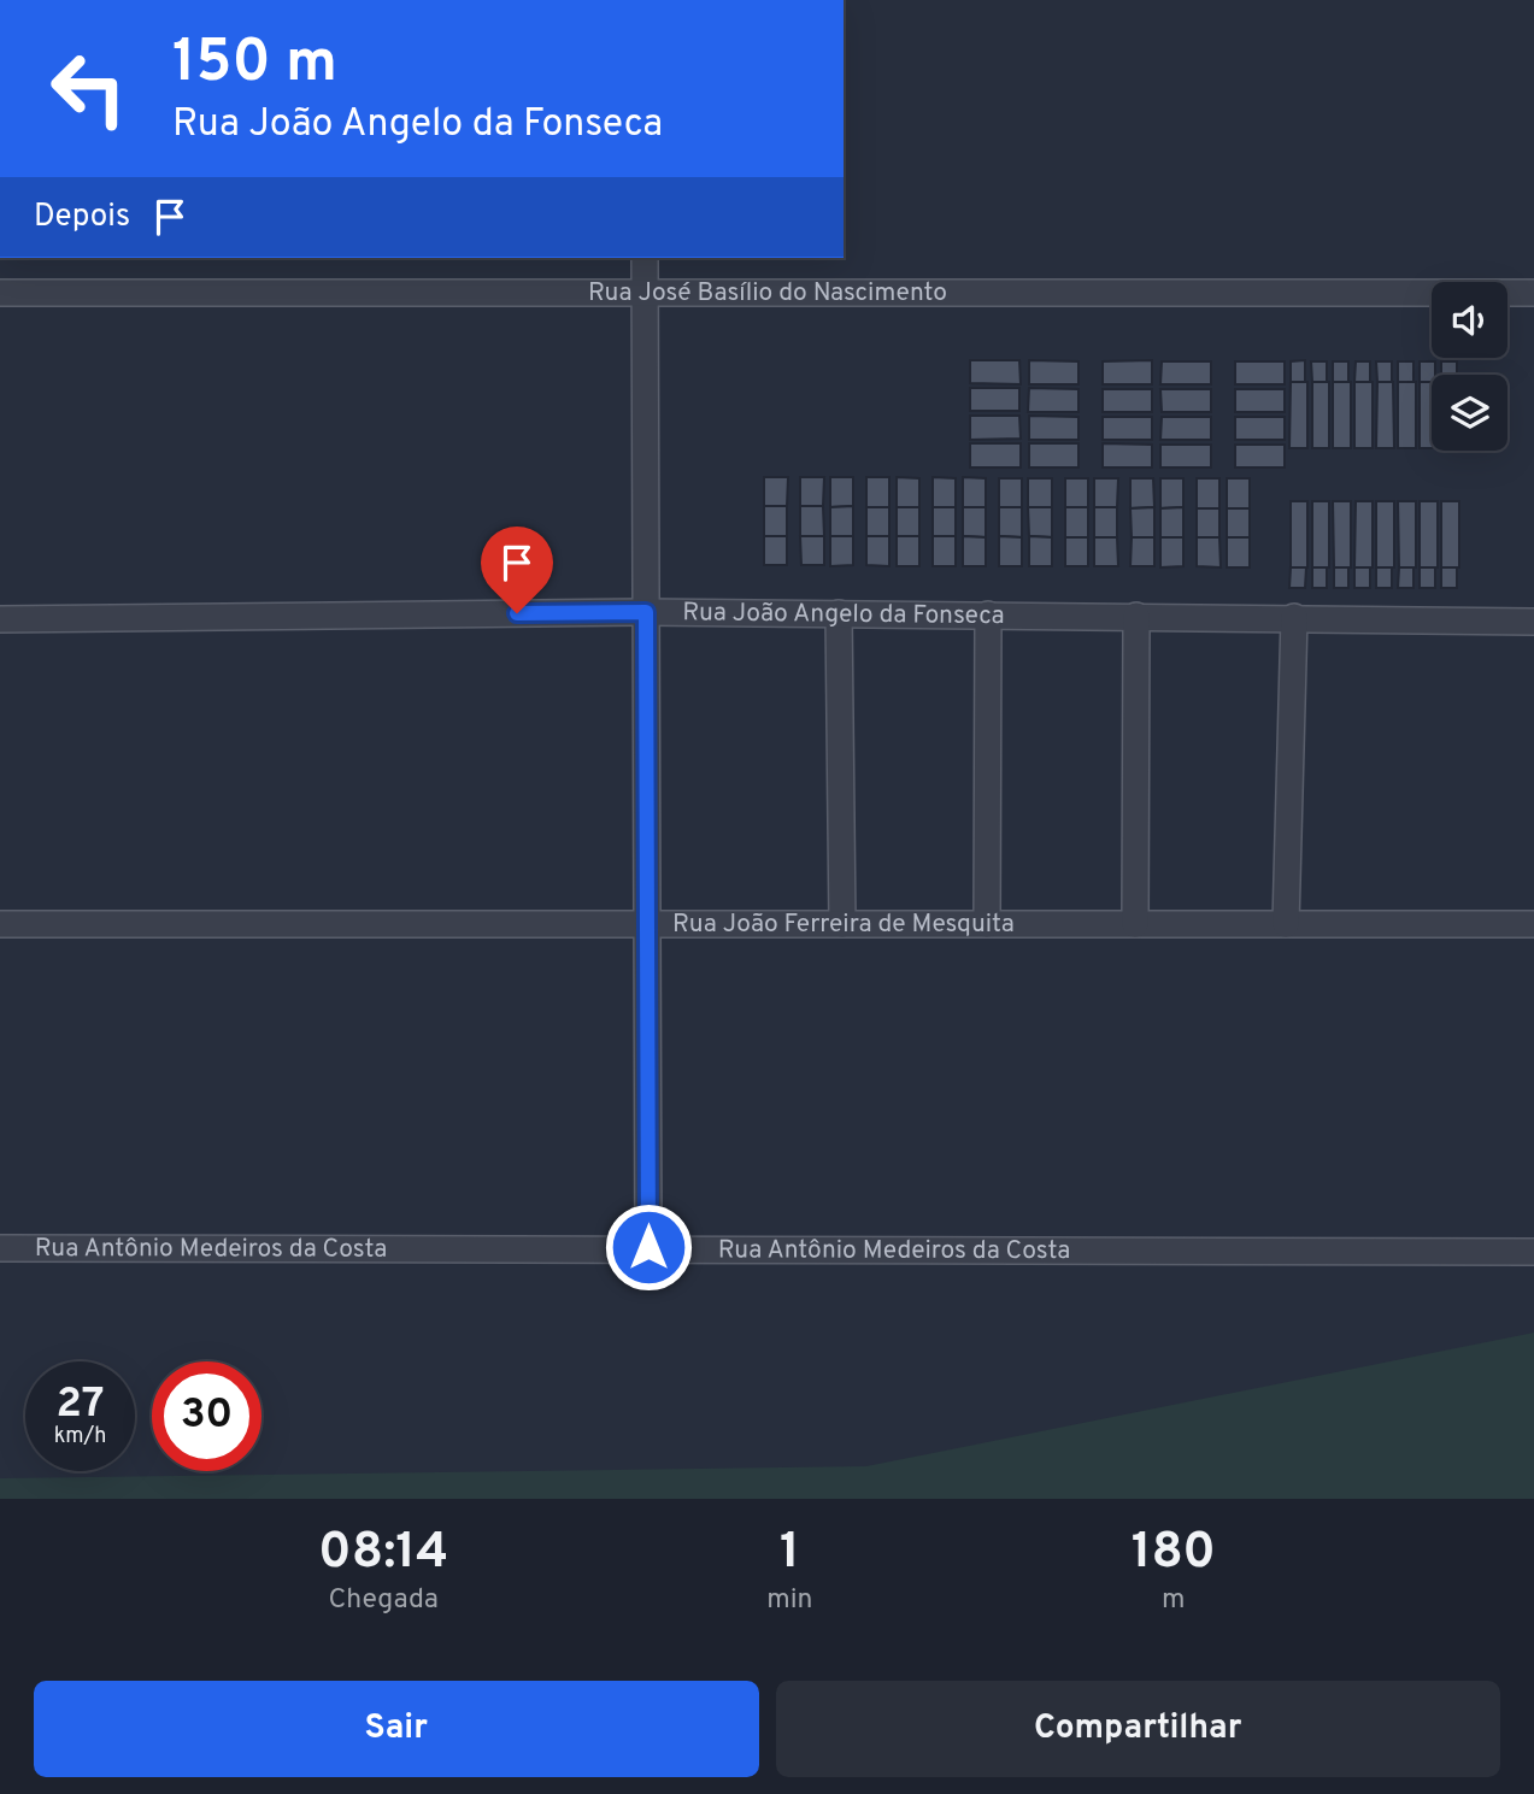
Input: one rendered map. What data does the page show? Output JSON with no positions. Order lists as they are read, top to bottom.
{
  "streets": {
    "street": [
      "Rua José Basílio do Nascimento",
      "Rua João Angelo da Fonseca",
      "Rua João Ferreira de Mesquita",
      "Rua Antônio Medeiros da Costa"
    ]
  },
  "page": {
    "turn": ["150 m", "Rua João Angelo da Fonseca"],
    "then": "Depois",
    "speed": "27 km/h",
    "limit": "30",
    "eta": [
      "08:14",
      "Chegada",
      "1",
      "min",
      "180",
      "m"
    ],
    "buttons": ["Sair", "Compartilhar"]
  }
}
